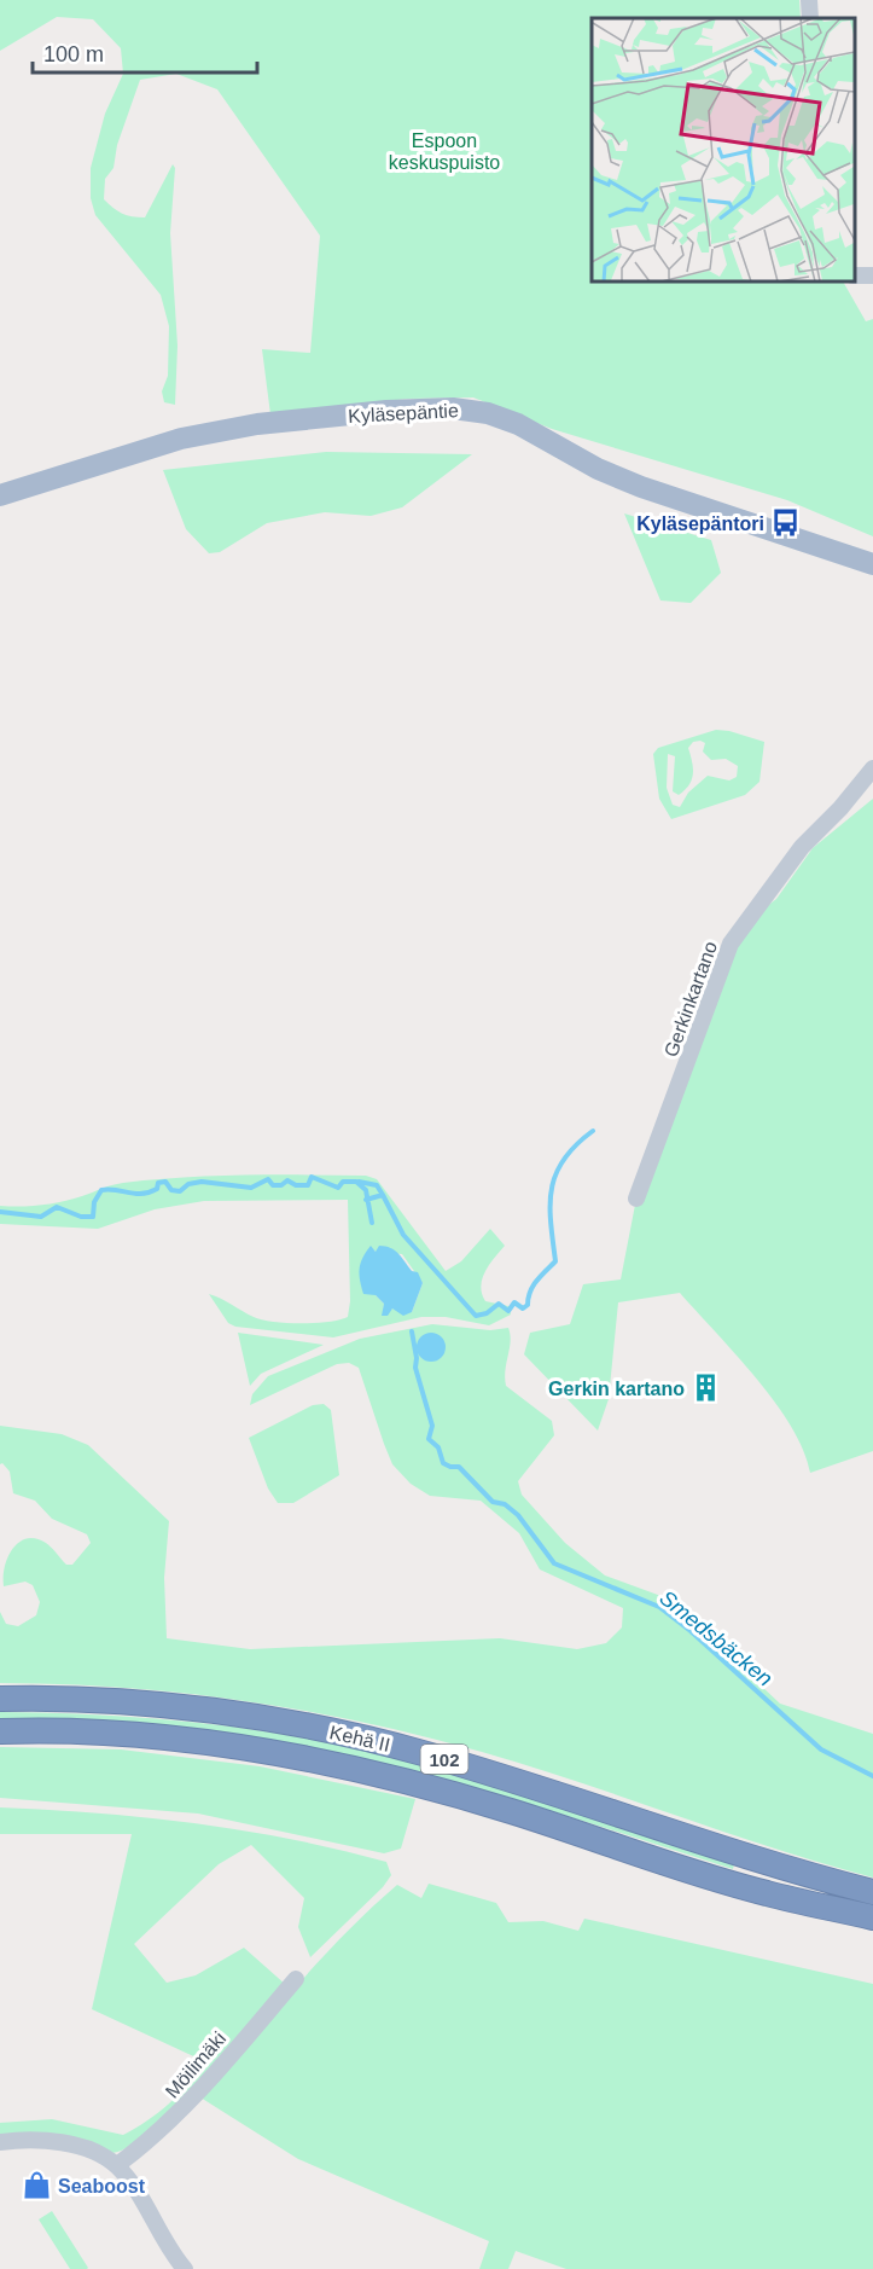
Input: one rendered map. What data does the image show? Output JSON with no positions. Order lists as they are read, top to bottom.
{
  "streets": {
    "highway": ["Kehä II", "102"],
    "main road": ["Kyläsepäntie"],
    "street": ["Gerkinkartano", "Möilimäki"]
  },
  "water": ["Smedsbäcken"],
  "parks": ["Espoon keskuspuisto"],
  "places": {
    "bus stop": ["Kyläsepäntori"],
    "building": ["Gerkin kartano"],
    "shop": ["Seaboost"]
  },
  "scale_bar": "100 m"
}
